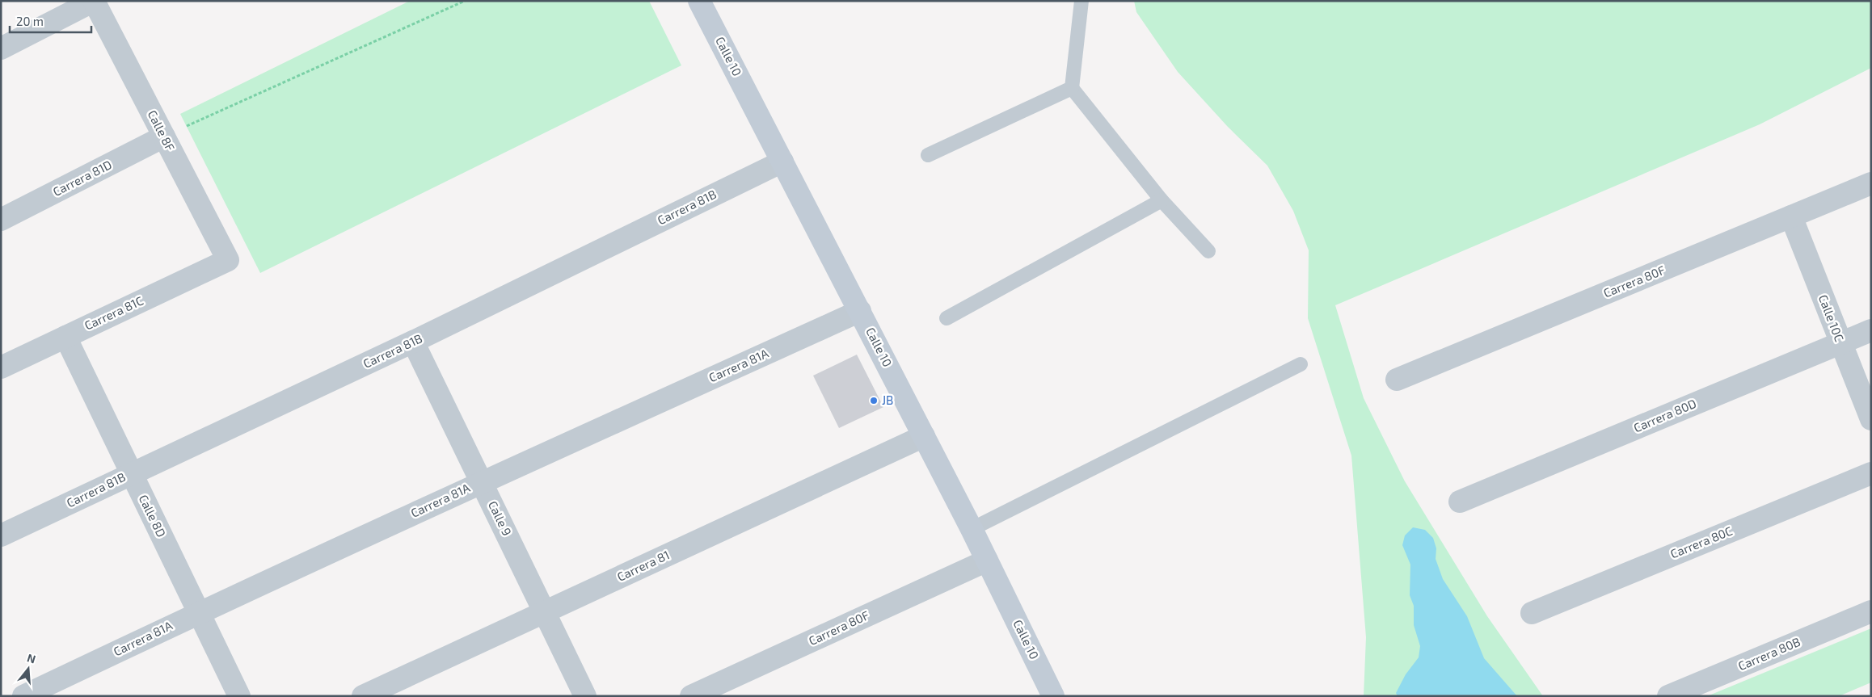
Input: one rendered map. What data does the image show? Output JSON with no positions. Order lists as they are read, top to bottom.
{
  "streets": {
    "street": [
      "Calle 10",
      "Calle 8F",
      "Carrera 81D",
      "Carrera 81B",
      "Carrera 80F",
      "Carrera 81C",
      "Calle 10C",
      "Carrera 81A",
      "Carrera 80D",
      "Calle 8D",
      "Calle 9",
      "Carrera 80C",
      "Carrera 81",
      "Carrera 80B"
    ]
  },
  "crossings": [
    ["Calle 10", "Carrera 81B"],
    ["Calle 10", "Carrera 80F"],
    ["Calle 10", "Carrera 81A"],
    ["Calle 10", "Carrera 81"],
    ["Calle 8F", "Carrera 81D"],
    ["Calle 8F", "Carrera 81C"],
    ["Carrera 81B", "Calle 8D"],
    ["Carrera 81B", "Calle 9"],
    ["Carrera 80F", "Calle 10C"],
    ["Carrera 81C", "Calle 8D"],
    ["Calle 10C", "Carrera 80D"],
    ["Carrera 81A", "Calle 8D"],
    ["Carrera 81A", "Calle 9"],
    ["Calle 9", "Carrera 81"]
  ],
  "places": ["JB"],
  "scale_bar": "20 m",
  "north": "top"
}
